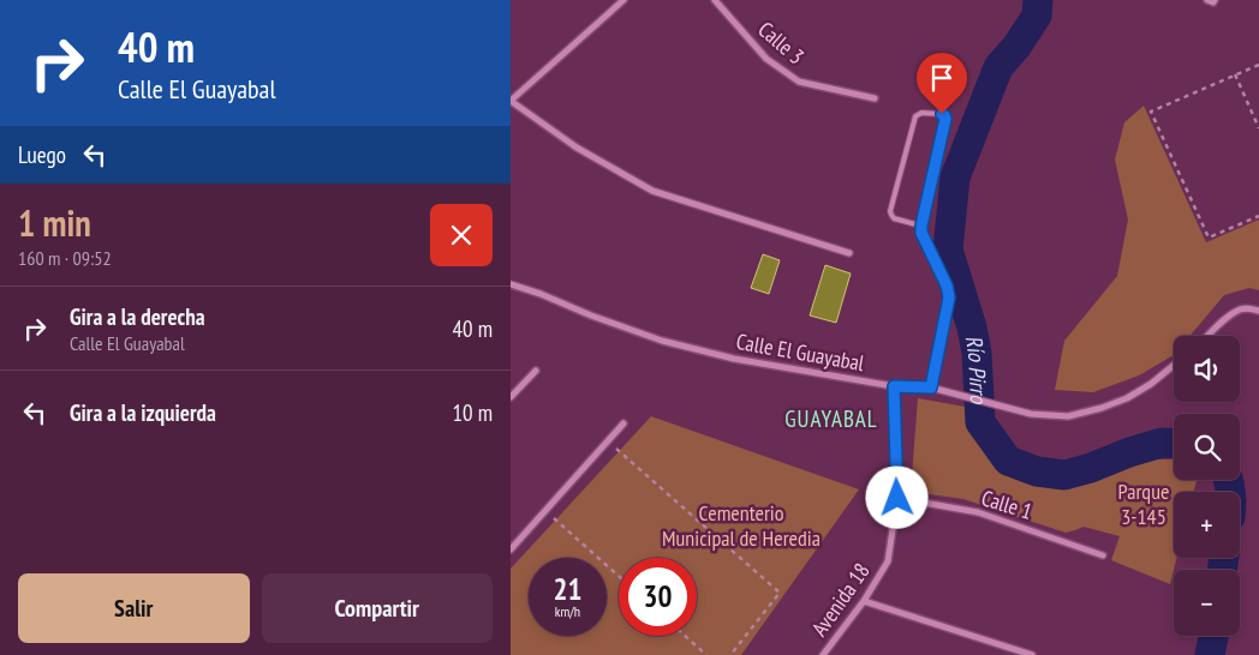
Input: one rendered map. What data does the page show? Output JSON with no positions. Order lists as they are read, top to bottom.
{
  "streets": {
    "street": [
      "Calle 3",
      "Calle El Guayabal",
      "Calle 1",
      "Avenida 18"
    ]
  },
  "crossings": [
    ["Calle El Guayabal", "Avenida 18"],
    ["Calle 1", "Avenida 18"]
  ],
  "districts": ["GUAYABAL"],
  "water": ["Río Pirro"],
  "parks": ["Parque 3-145", "Cementerio Municipal de Heredia"],
  "page": {
    "turn": ["40 m", "Calle El Guayabal"],
    "then": "Luego",
    "heading": ["1 min", "160 m · 09:52"],
    "list": [
      {
        "name": "Gira a la derecha",
        "note": "Calle El Guayabal",
        "value": "40 m"
      },
      {
        "name": "Gira a la izquierda",
        "value": "10 m"
      }
    ],
    "map_buttons": ["+", "−"],
    "speed": "21 km/h",
    "limit": "30",
    "buttons": ["Salir", "Compartir"]
  }
}
